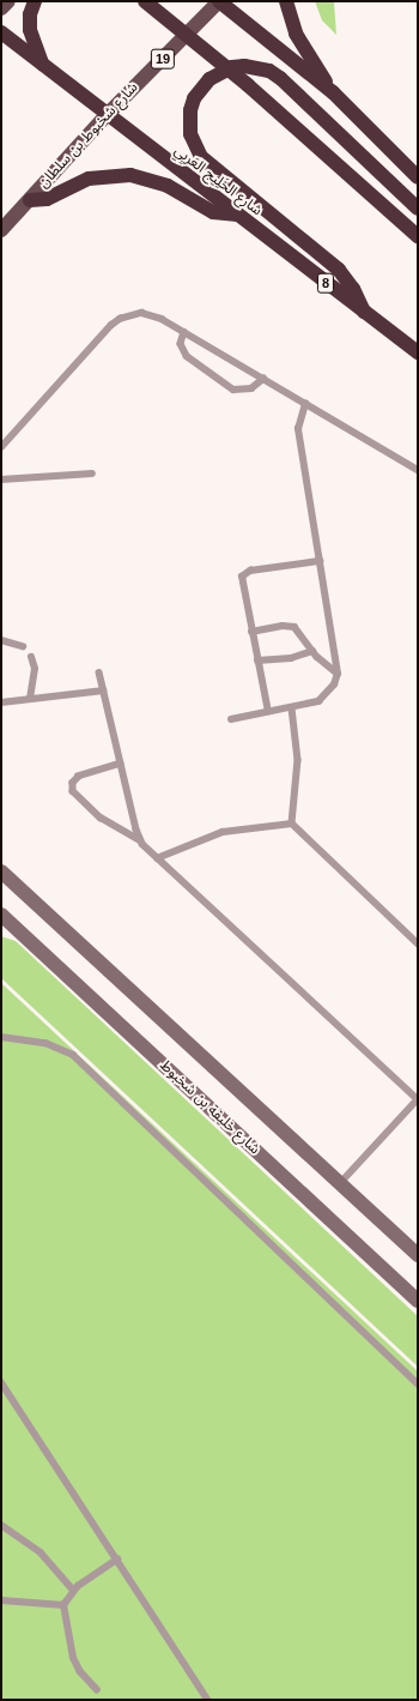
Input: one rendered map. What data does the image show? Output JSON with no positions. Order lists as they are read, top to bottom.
{
  "streets": {
    "highway": ["شارع الخَلِيج العَربِي", "8"],
    "main road": ["19", "شارع شخبوط بن سلطان", "شارع خليفة بن شخبوط"]
  },
  "crossings": [
    ["شارع شخبوط بن سلطان", "شارع الخَلِيج العَربِي"]
  ]
}
